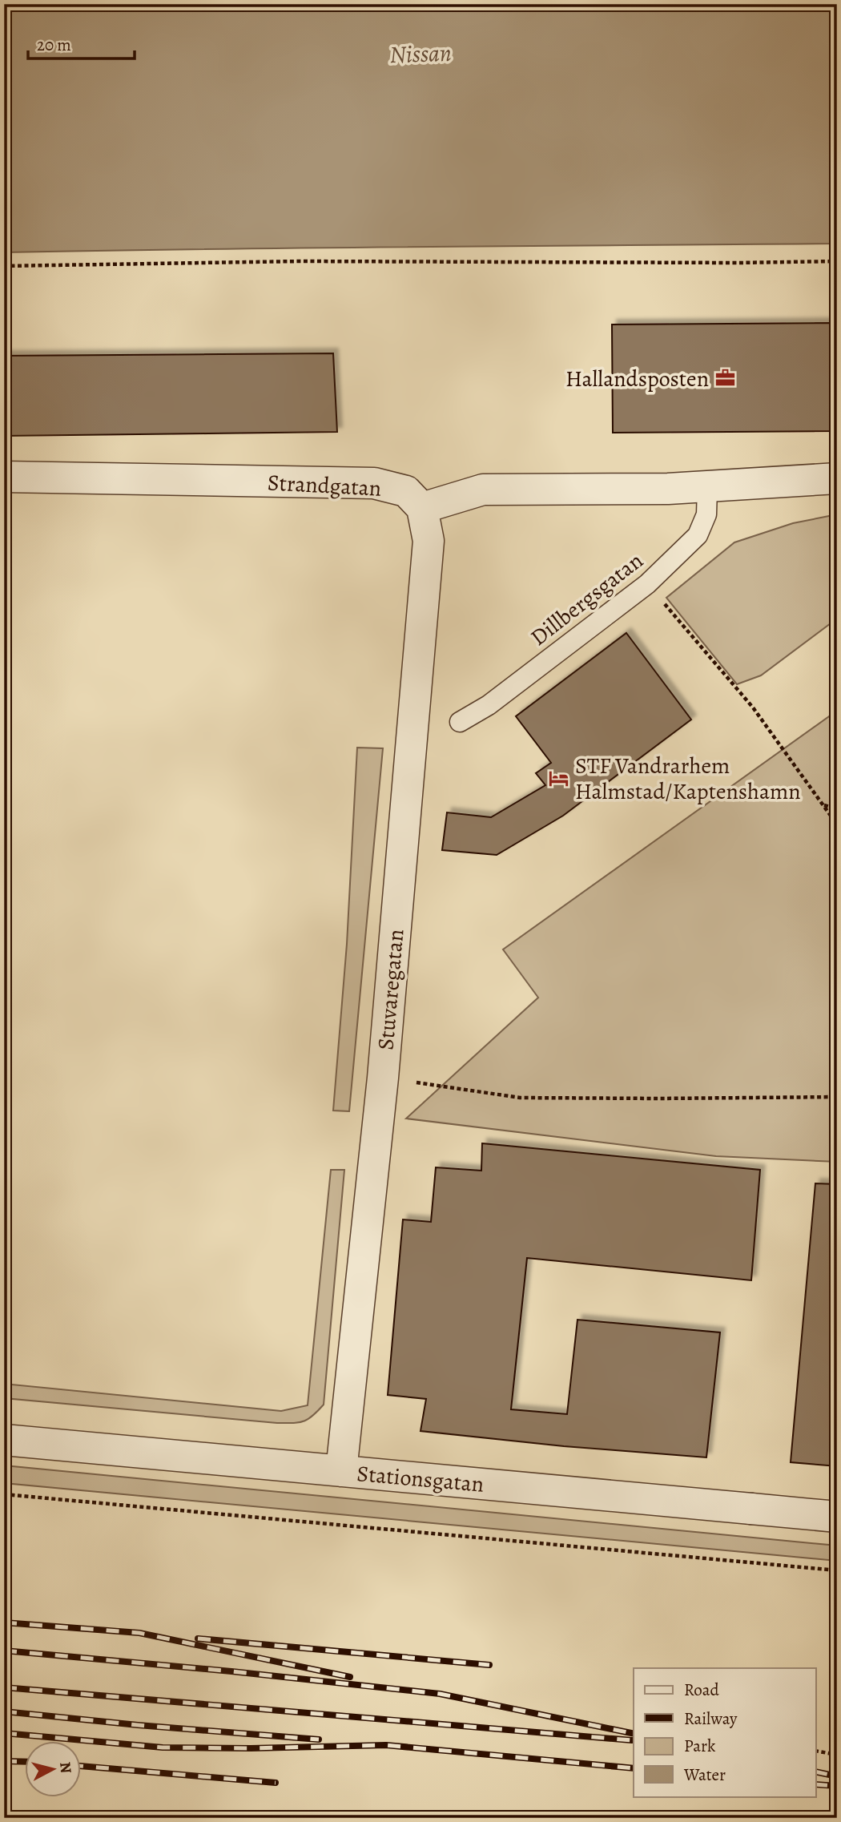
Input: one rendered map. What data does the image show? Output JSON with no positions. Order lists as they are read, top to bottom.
{
  "streets": {
    "street": ["Strandgatan", "Stuvaregatan", "Stationsgatan"],
    "lane": ["Dillbergsgatan"]
  },
  "crossings": [
    ["Strandgatan", "Stuvaregatan"],
    ["Stuvaregatan", "Stationsgatan"]
  ],
  "water": ["Nissan"],
  "places": {
    "office": ["Hallandsposten"],
    "hotel": ["STF Vandrarhem Halmstad/Kaptenshamn"]
  },
  "legend": [
    "Road",
    "Railway",
    "Park",
    "Water"
  ],
  "scale_bar": "20 m",
  "north": "right"
}
